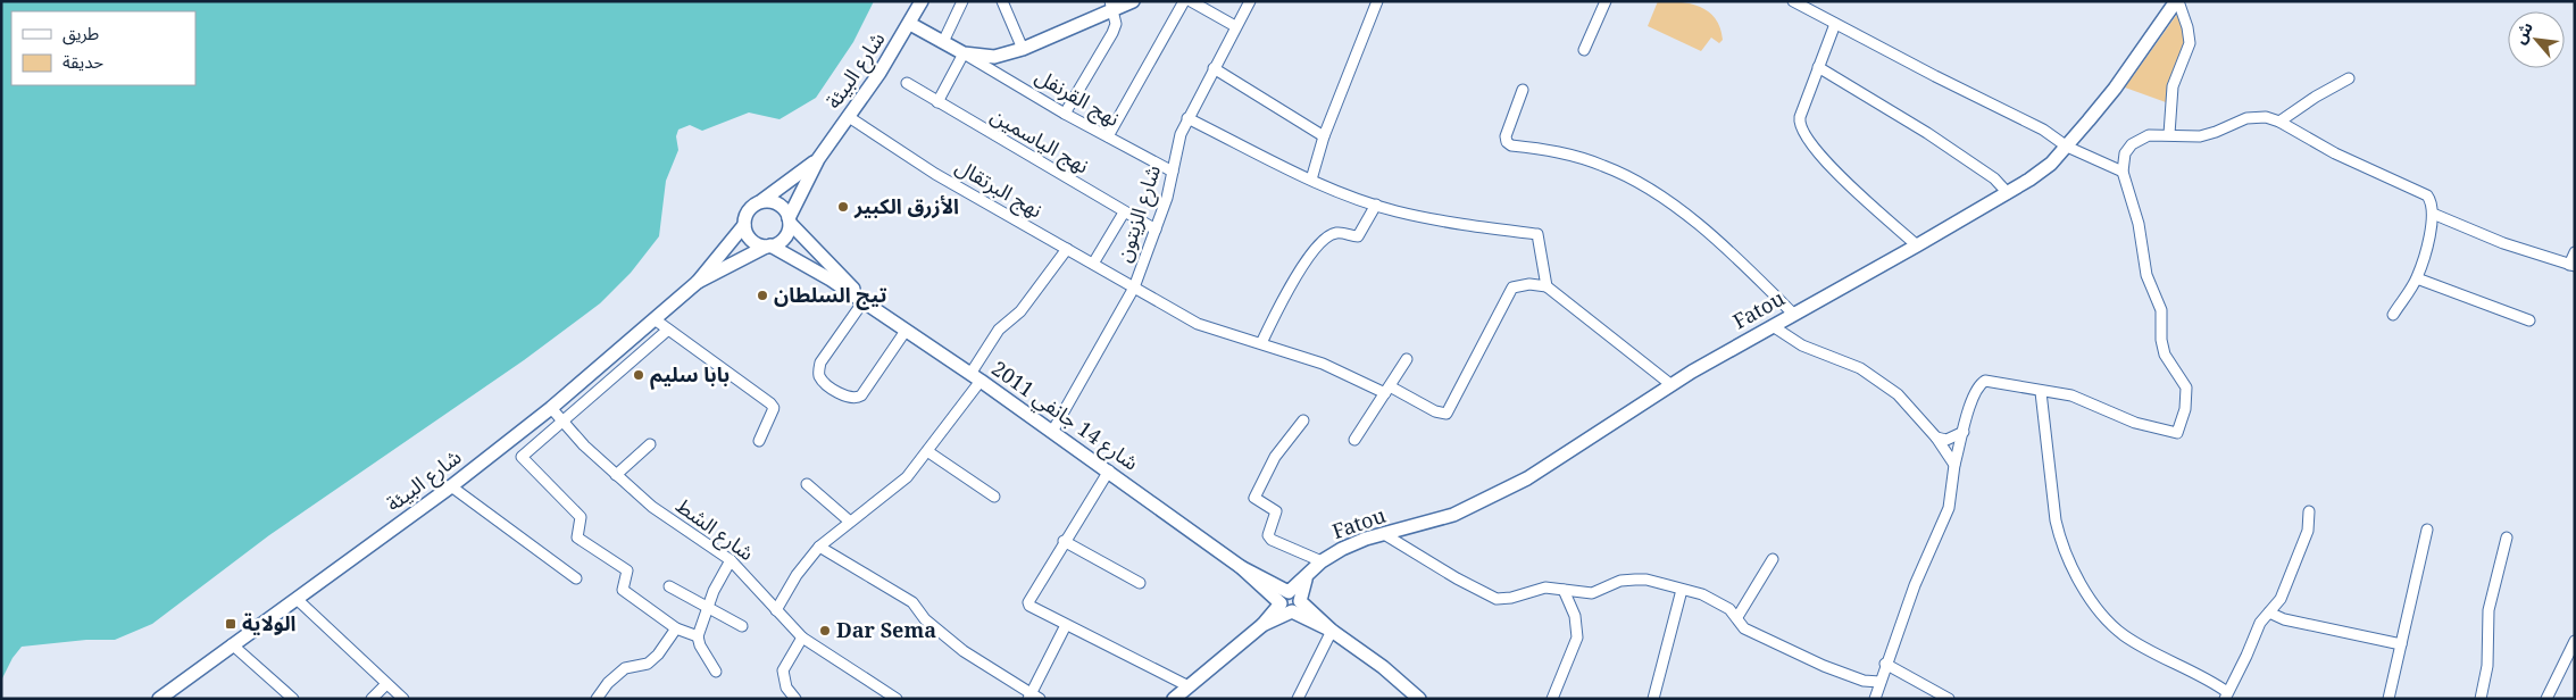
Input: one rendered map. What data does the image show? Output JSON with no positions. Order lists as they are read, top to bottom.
{
  "streets": {
    "main road": ["شارع البيئة", "Fatou", "شارع 14 جانفي 2011"],
    "street": [
      "نهج القرنفل",
      "نهج الياسمين",
      "نهج البرتقال",
      "شارع الزيتون",
      "شارع الشط"
    ]
  },
  "crossings": [
    ["شارع البيئة", "نهج البرتقال"],
    ["شارع البيئة", "شارع 14 جانفي 2011"],
    ["شارع البيئة", "شارع الشط"],
    ["نهج القرنفل", "شارع الزيتون"],
    ["نهج الياسمين", "شارع الزيتون"],
    ["نهج البرتقال", "شارع الزيتون"],
    ["شارع الزيتون", "شارع 14 جانفي 2011"],
    ["Fatou", "شارع 14 جانفي 2011"]
  ],
  "places": {
    "other": [
      "الأزرق الكبير",
      "تيج السلطان",
      "بابا سليم",
      "Dar Sema"
    ],
    "transit": ["الولاية"]
  },
  "legend": ["طريق", "حديقة"],
  "north": "top left"
}
